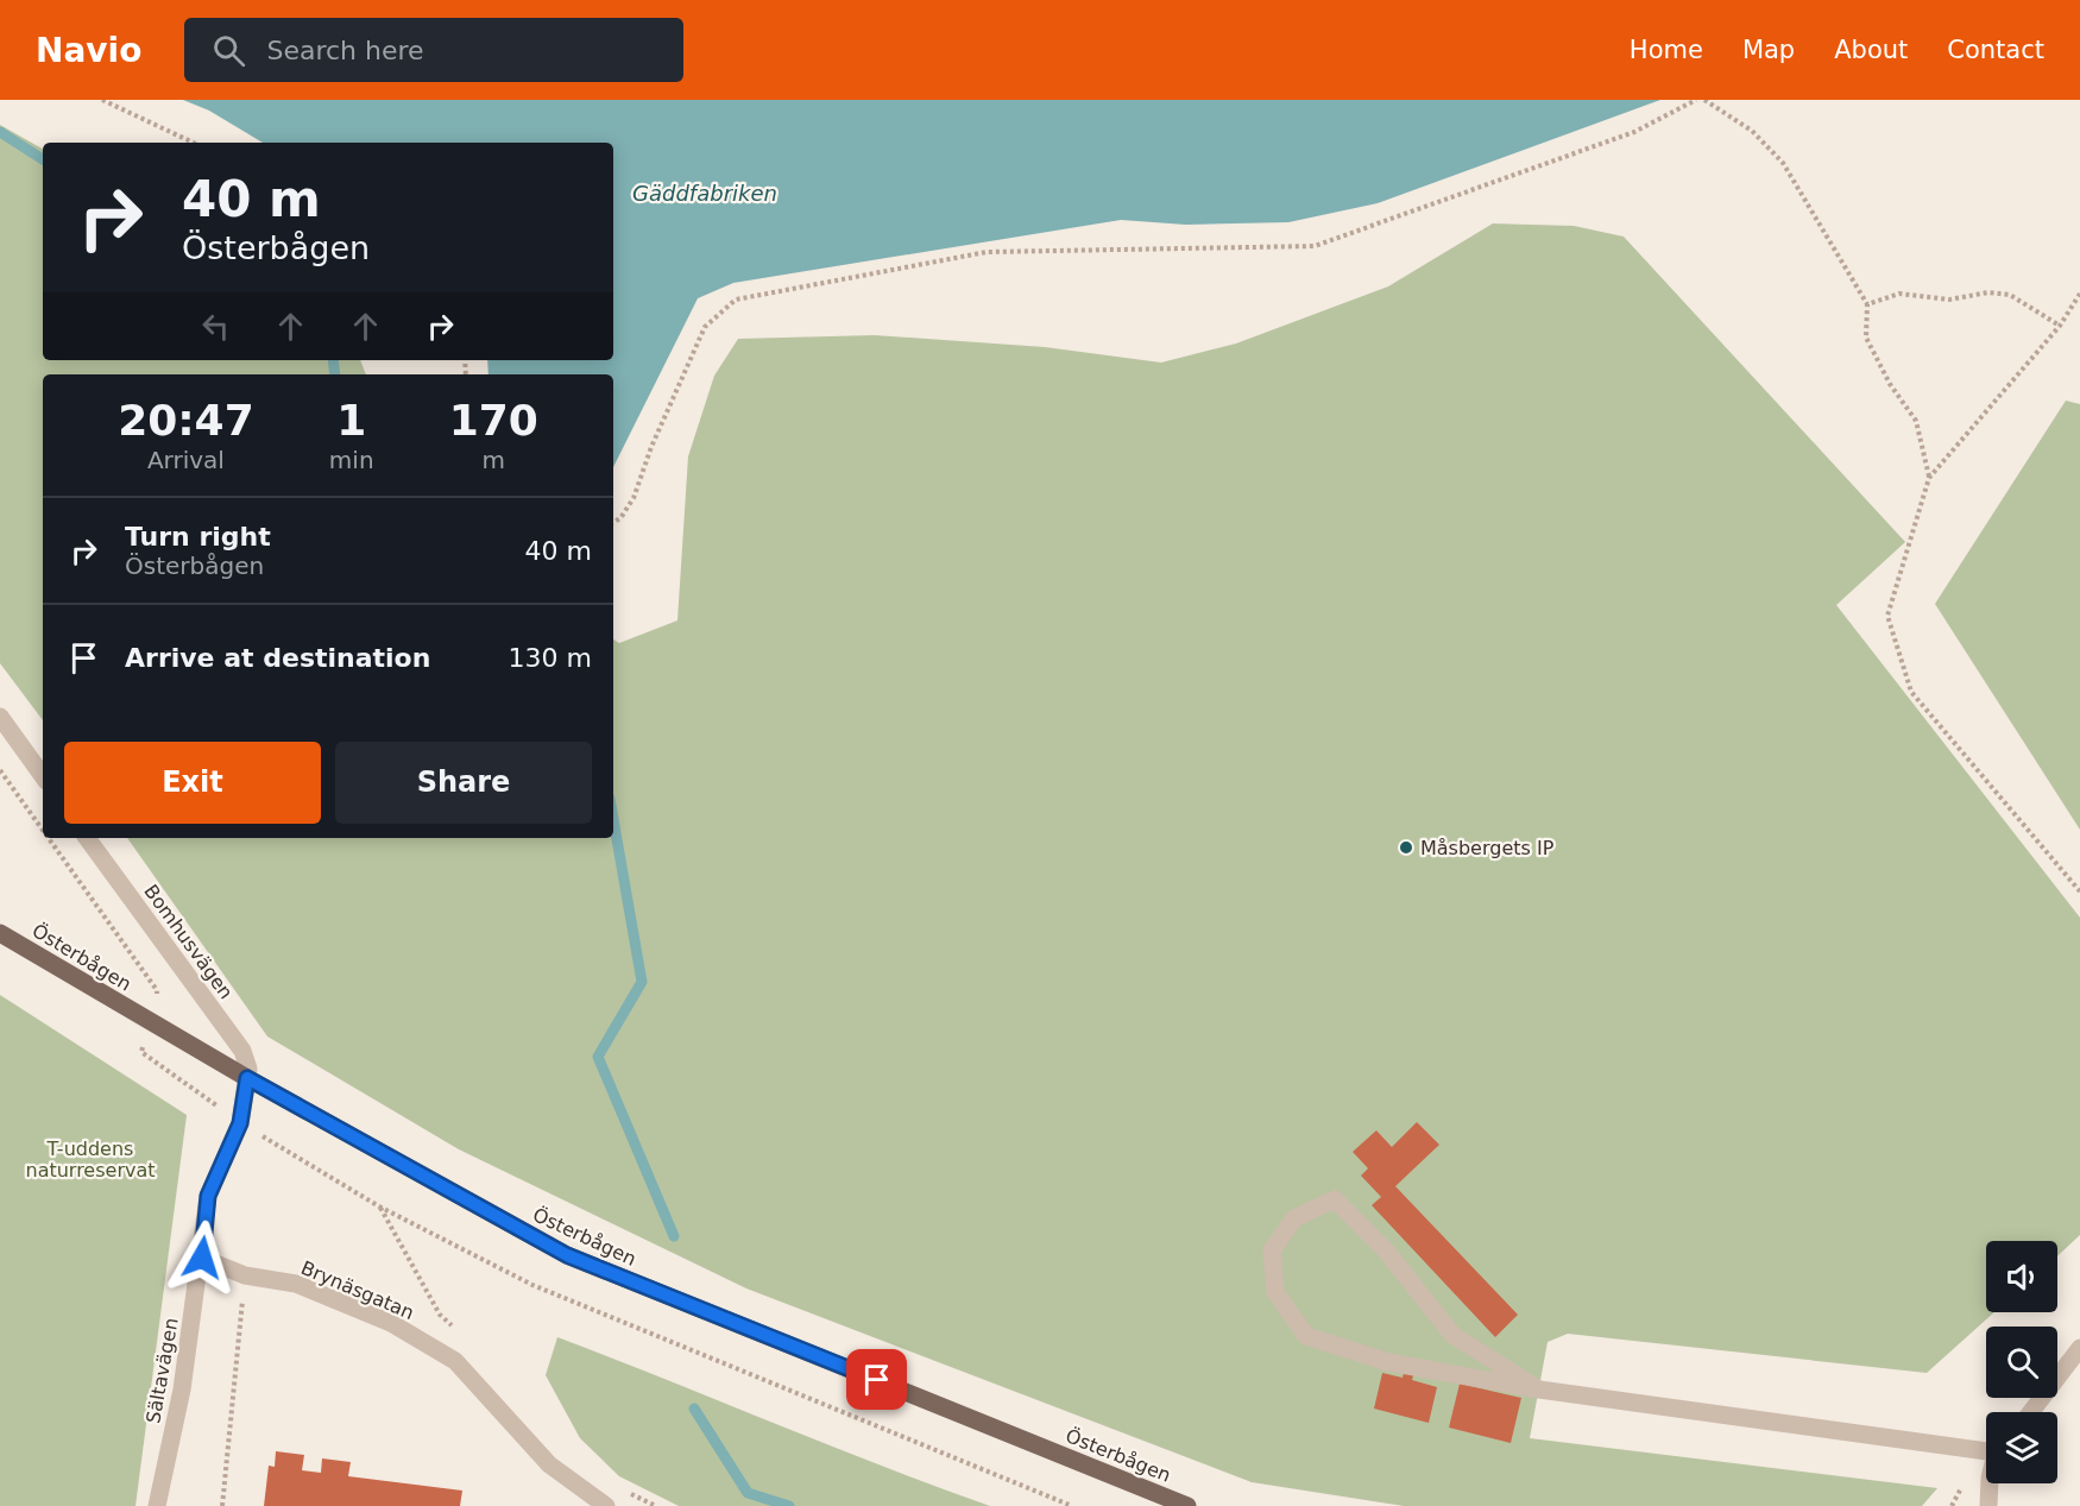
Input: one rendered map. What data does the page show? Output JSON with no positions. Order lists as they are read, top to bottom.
{
  "streets": {
    "main road": ["Österbågen"],
    "lane": ["Bomhusvägen", "Brynäsgatan", "Sältavägen"]
  },
  "crossings": [
    ["Bomhusvägen", "Österbågen"],
    ["Bomhusvägen", "Sältavägen"],
    ["Österbågen", "Sältavägen"],
    ["Brynäsgatan", "Sältavägen"]
  ],
  "water": ["Gäddfabriken"],
  "parks": ["T-uddens naturreservat"],
  "places": ["Måsbergets IP"],
  "page": {
    "header": "Navio",
    "search": "Search here",
    "nav": [
      "Home",
      "Map",
      "About",
      "Contact"
    ],
    "turn": ["40 m", "Österbågen"],
    "eta": [
      "20:47",
      "Arrival",
      "1",
      "min",
      "170",
      "m"
    ],
    "list": [
      {
        "name": "Turn right",
        "note": "Österbågen",
        "value": "40 m"
      },
      {
        "name": "Arrive at destination",
        "value": "130 m"
      }
    ],
    "buttons": ["Exit", "Share"]
  }
}
